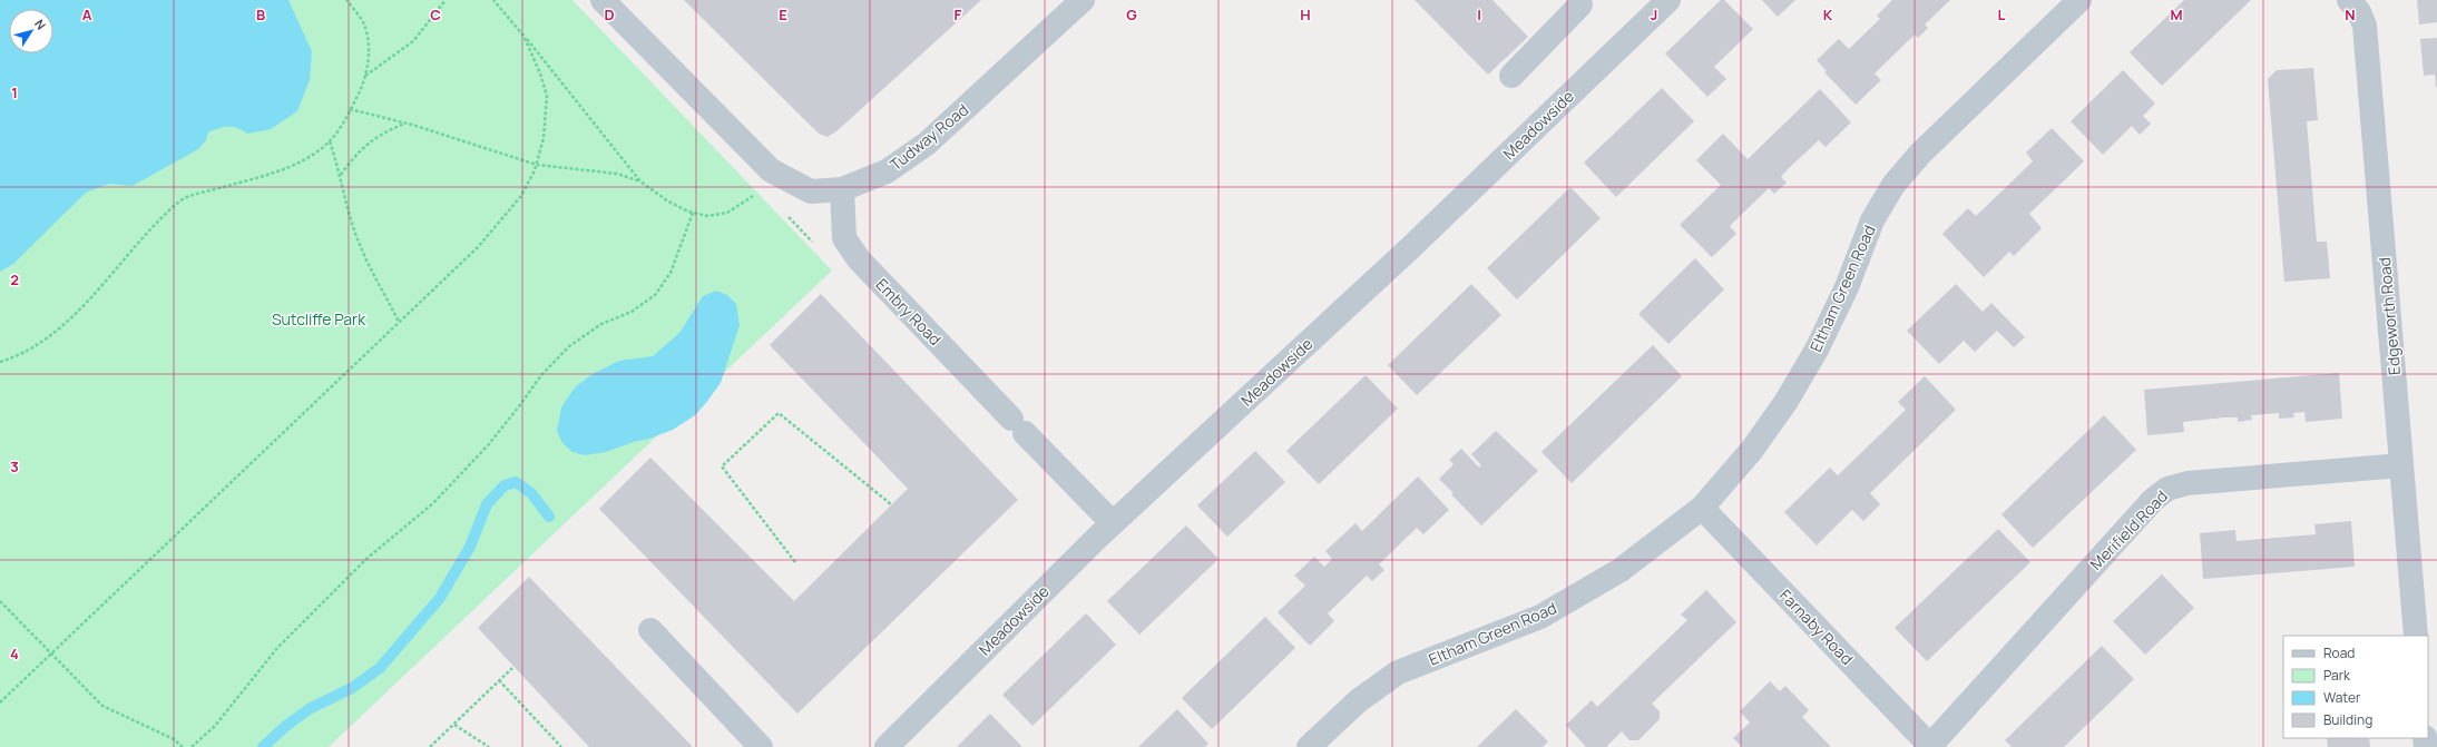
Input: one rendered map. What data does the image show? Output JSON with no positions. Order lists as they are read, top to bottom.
{
  "streets": {
    "street": [
      "Meadowside",
      "Tudway Road",
      "Eltham Green Road",
      "Embry Road",
      "Edgeworth Road",
      "Merifield Road",
      "Farnaby Road"
    ]
  },
  "crossings": [
    ["Meadowside", "Embry Road"],
    ["Tudway Road", "Embry Road"],
    ["Eltham Green Road", "Farnaby Road"],
    ["Edgeworth Road", "Merifield Road"],
    ["Merifield Road", "Farnaby Road"]
  ],
  "parks": ["Sutcliffe Park"],
  "legend": [
    "Road",
    "Park",
    "Water",
    "Building"
  ],
  "north": "top right",
  "grid": {
    "columns": [
      "A",
      "B",
      "C",
      "D",
      "E",
      "F",
      "G",
      "H",
      "I",
      "J",
      "K",
      "L",
      "M",
      "N"
    ],
    "rows": [
      "1",
      "2",
      "3",
      "4"
    ]
  }
}
